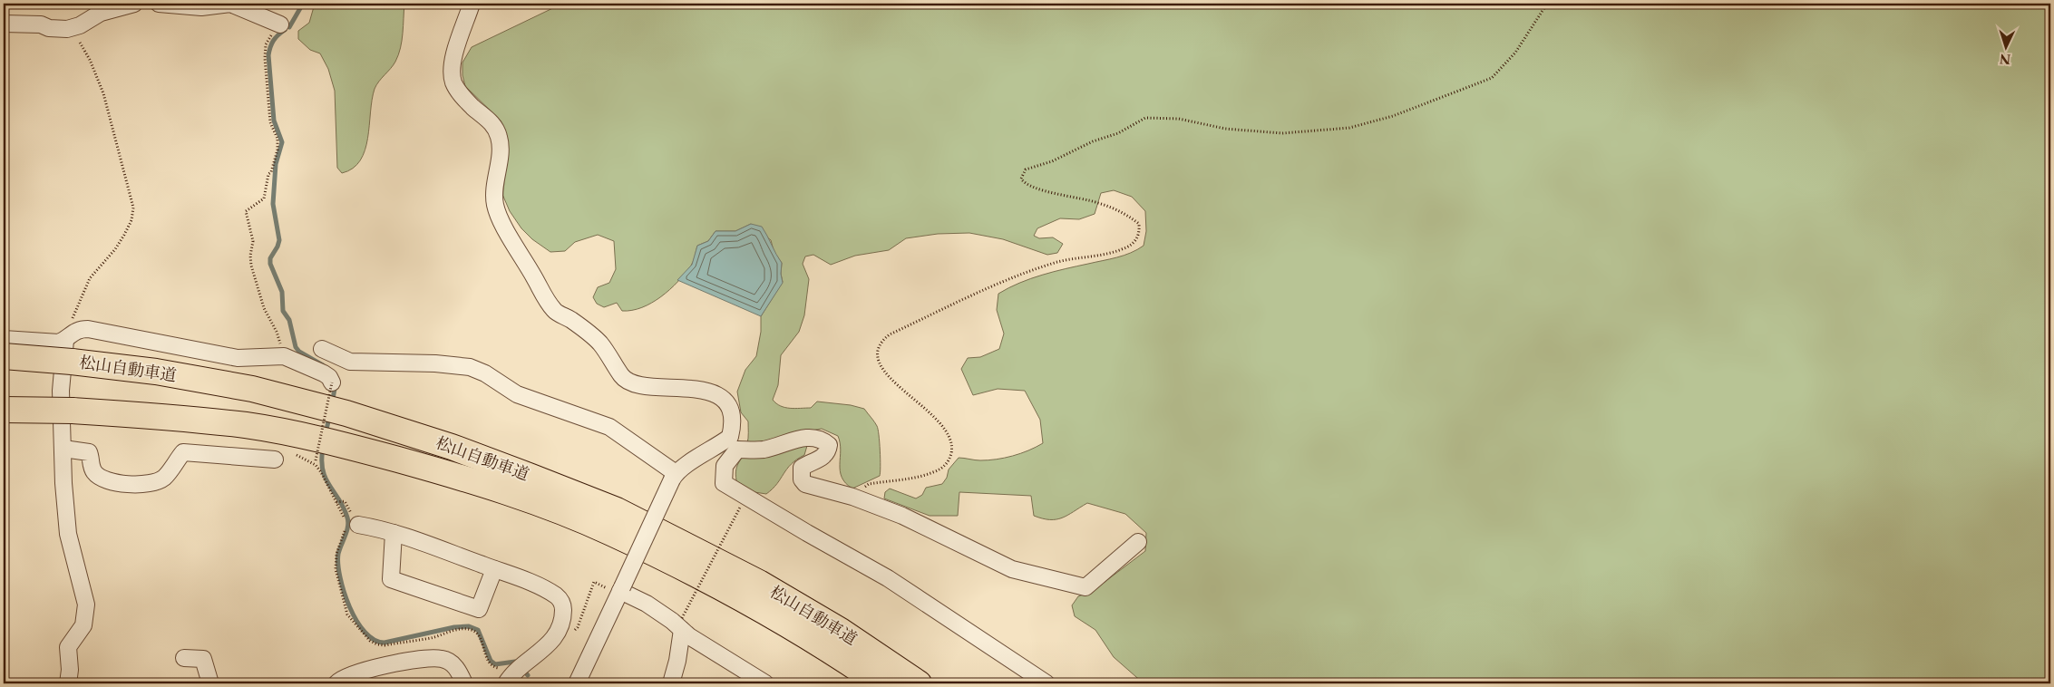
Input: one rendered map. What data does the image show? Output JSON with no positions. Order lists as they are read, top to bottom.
{
  "streets": {
    "highway": ["松山自動車道"]
  },
  "north": "bottom"
}
